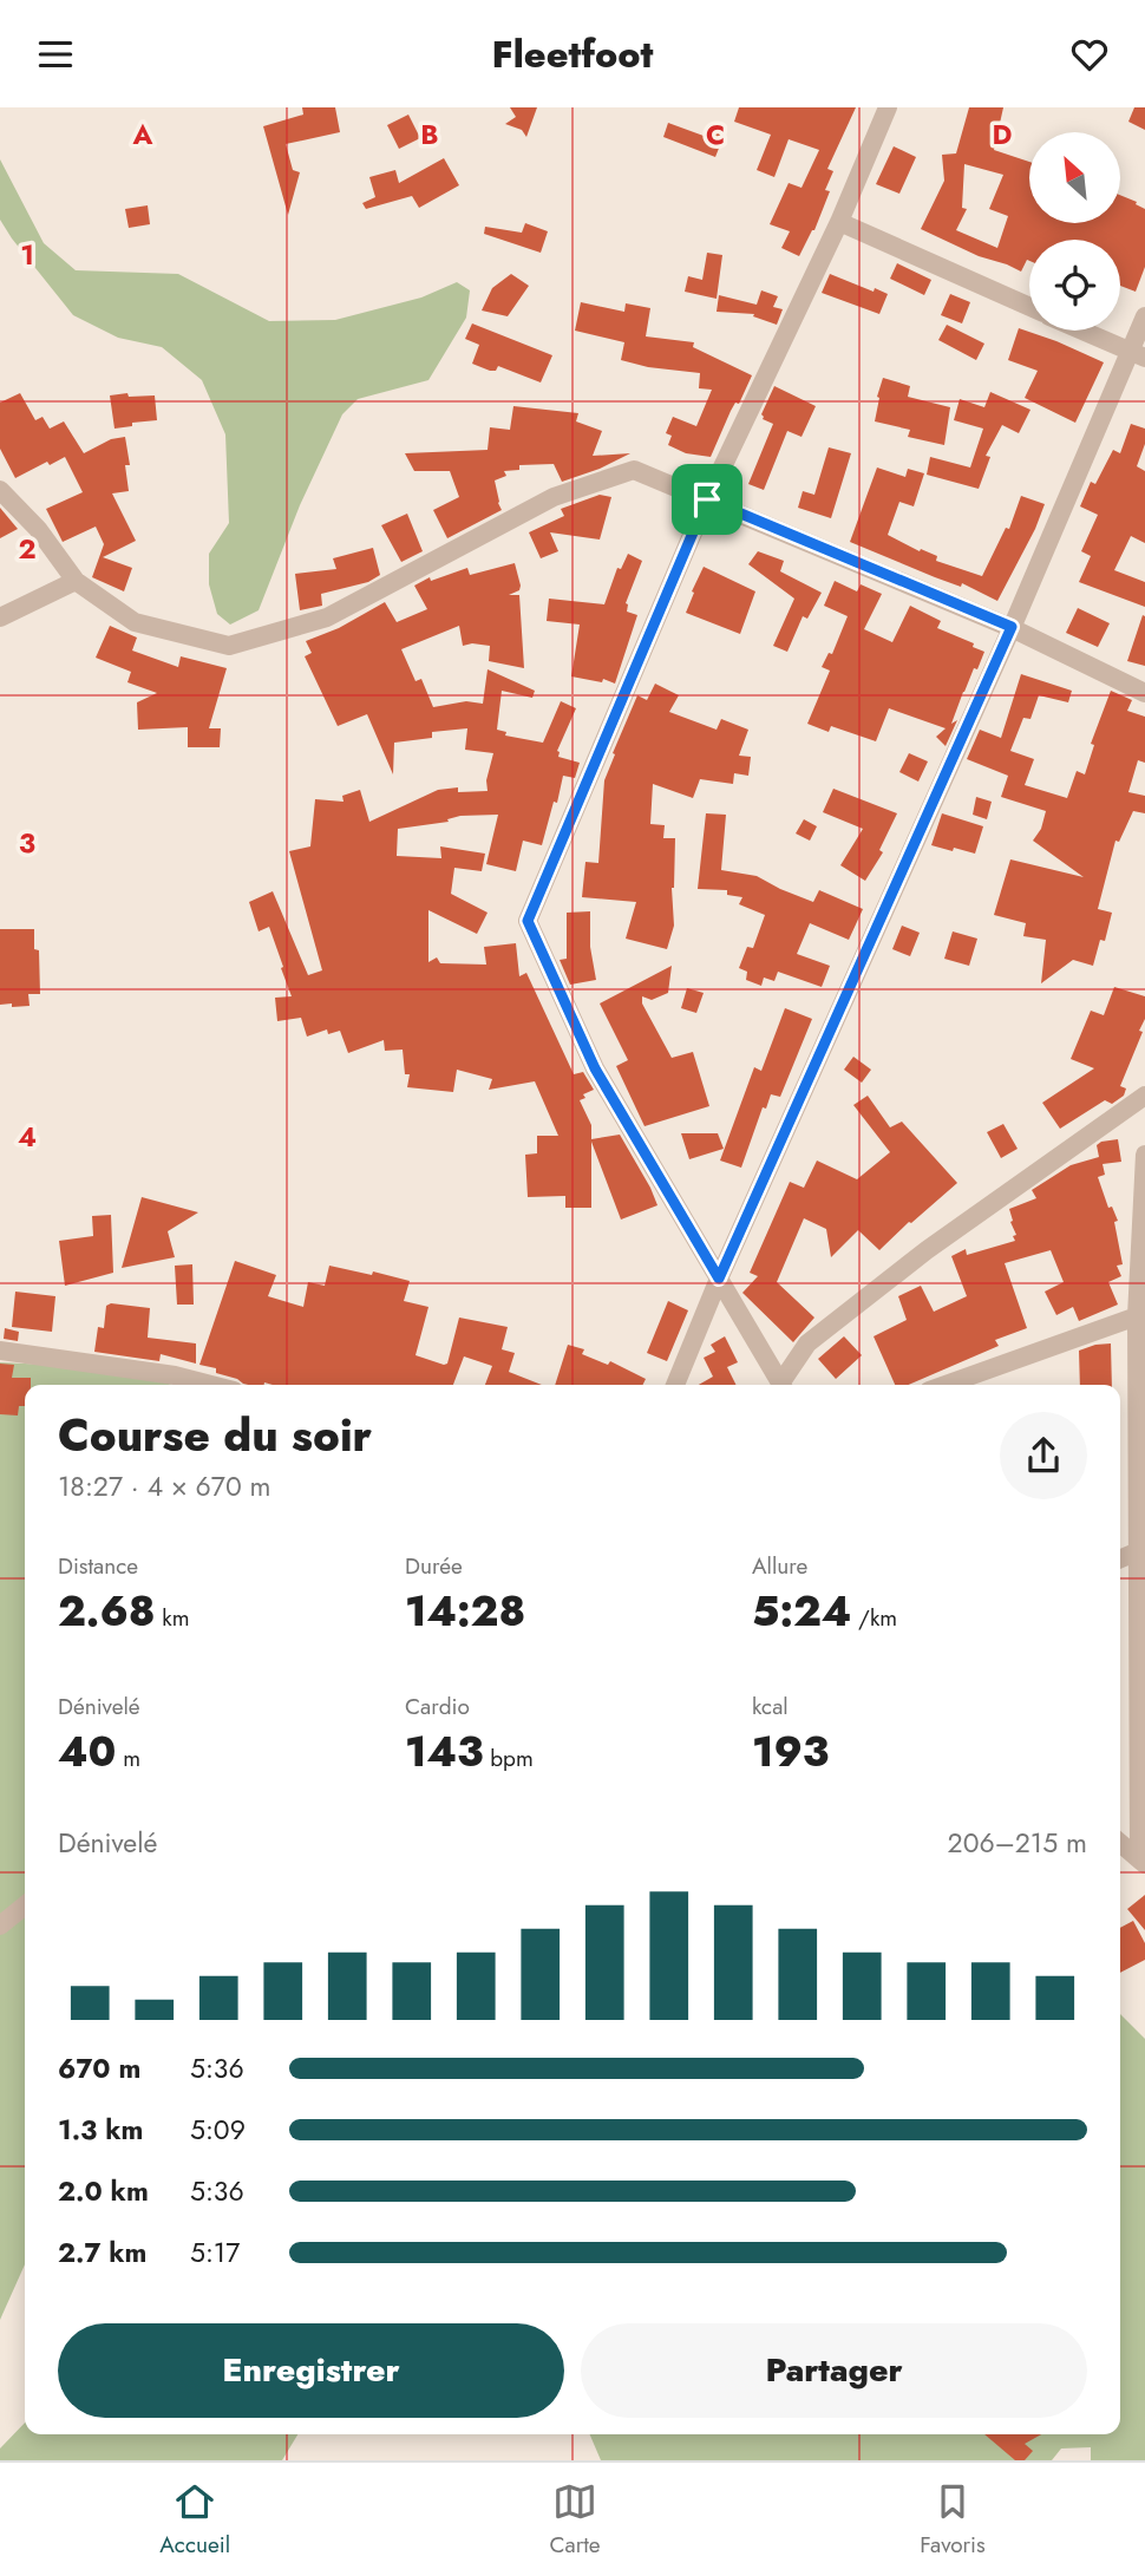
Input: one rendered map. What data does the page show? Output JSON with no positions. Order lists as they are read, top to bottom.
{
  "north": "top left",
  "page": {
    "header": "Fleetfoot",
    "heading": ["Course du soir", "18:27 · 4 × 670 m"],
    "stats": [
      ["Distance", "2.68 km"],
      ["Durée", "14:28"],
      ["Allure", "5:24 /km"],
      ["Dénivelé", "40 m"],
      ["Cardio", "143 bpm"],
      ["kcal", "193"]
    ],
    "chart": ["Dénivelé", "206–215 m"],
    "list": [
      {
        "name": "670 m",
        "note": "5:36"
      },
      {
        "name": "1.3 km",
        "note": "5:09"
      },
      {
        "name": "2.0 km",
        "note": "5:36"
      },
      {
        "name": "2.7 km",
        "note": "5:17"
      }
    ],
    "buttons": ["Enregistrer", "Partager"],
    "tabs": ["Accueil", "Carte", "Favoris"]
  },
  "grid": {
    "columns": [
      "A",
      "B",
      "C",
      "D"
    ],
    "rows": [
      "1",
      "2",
      "3",
      "4"
    ]
  }
}
